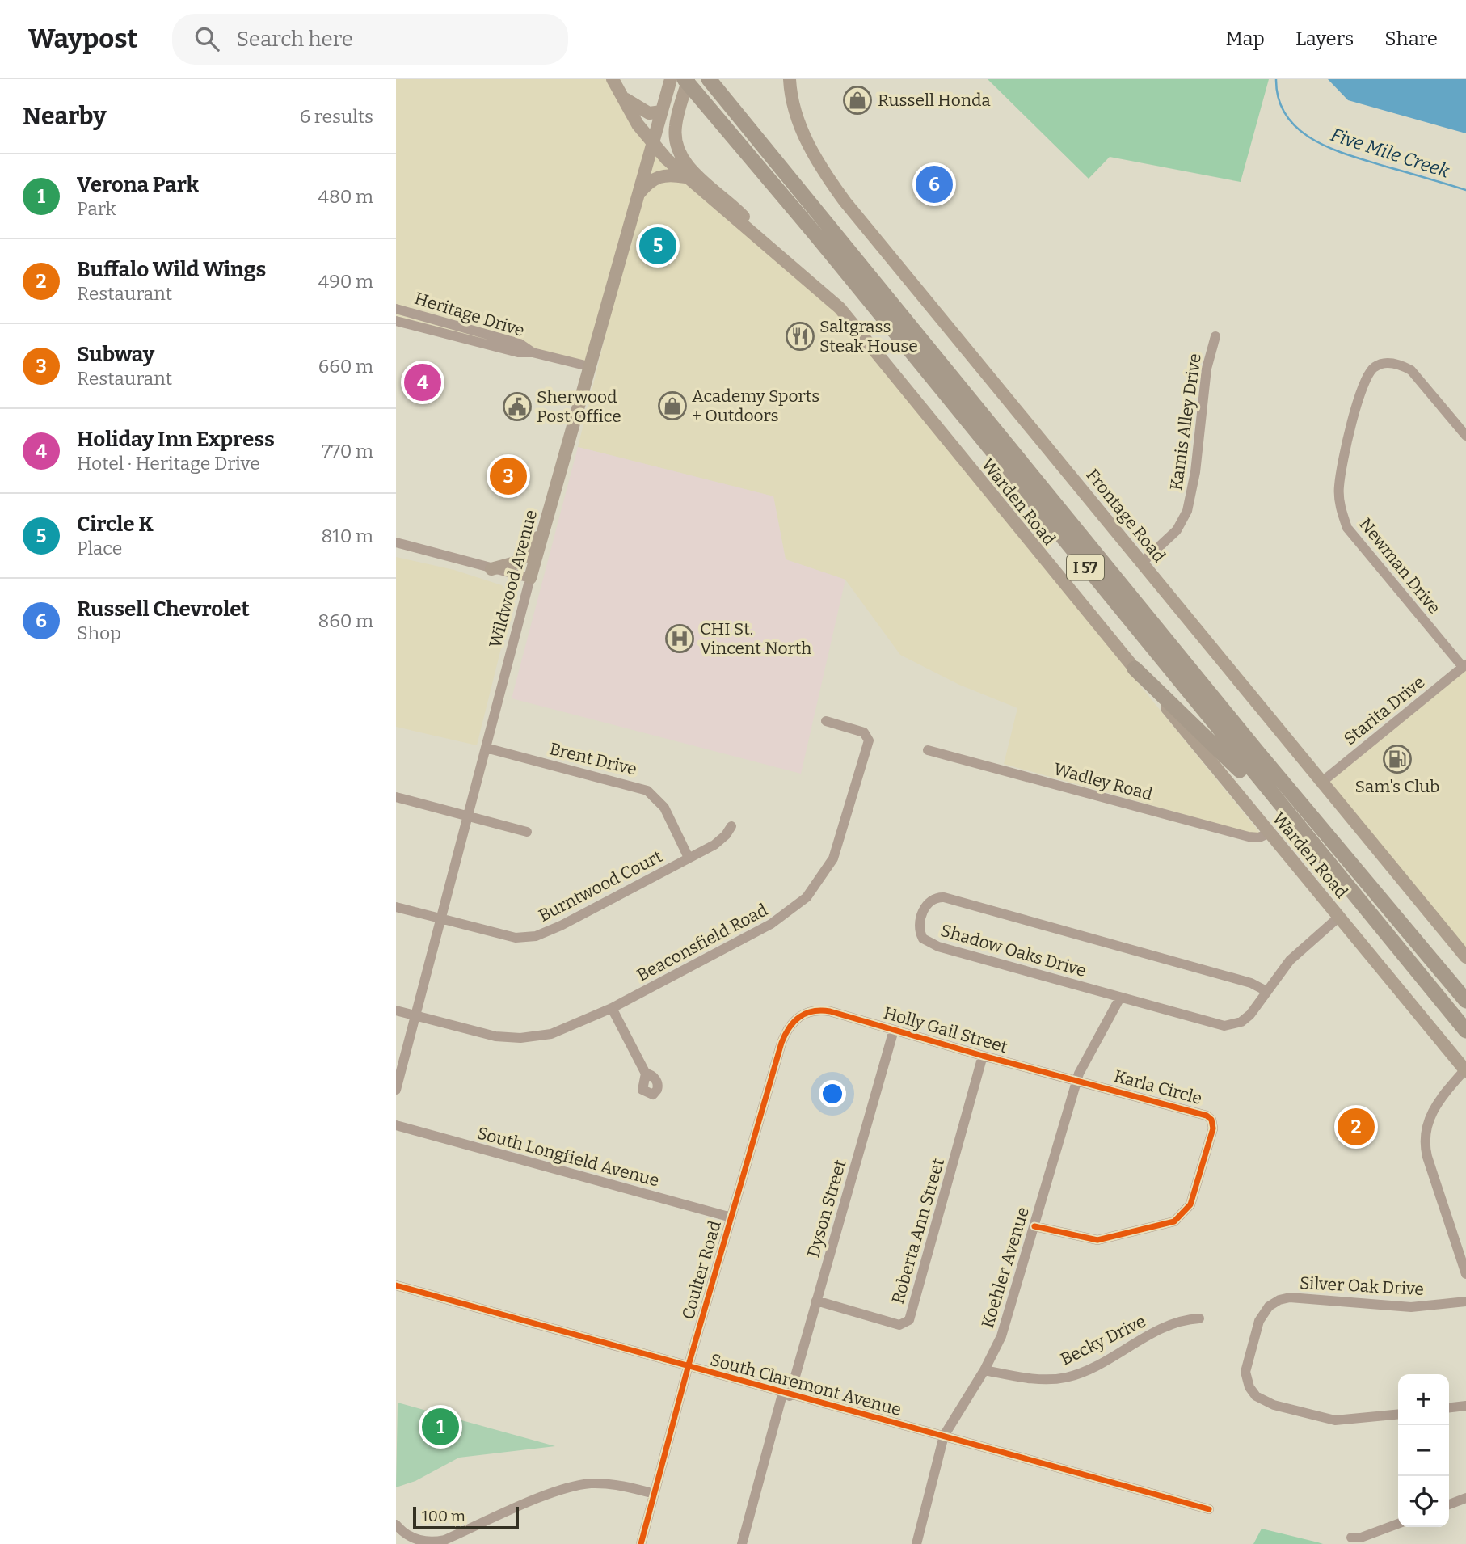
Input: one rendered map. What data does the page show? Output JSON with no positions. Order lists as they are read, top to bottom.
{
  "streets": {
    "highway": ["I 57"],
    "main road": ["Warden Road", "Frontage Road", "Wildwood Avenue"],
    "street": [
      "Heritage Drive",
      "Kamis Alley Drive",
      "Newman Drive",
      "Starita Drive",
      "Brent Drive",
      "Wadley Road",
      "Burntwood Court",
      "Beaconsfield Road",
      "Shadow Oaks Drive",
      "Holly Gail Street",
      "Karla Circle",
      "South Longfield Avenue",
      "Dyson Street",
      "Roberta Ann Street",
      "Koehler Avenue",
      "Coulter Road",
      "Silver Oak Drive",
      "Becky Drive",
      "South Claremont Avenue"
    ]
  },
  "crossings": [
    ["Heritage Drive", "Wildwood Avenue"],
    ["Kamis Alley Drive", "Frontage Road"],
    ["Warden Road", "Wildwood Avenue"],
    ["Warden Road", "Wadley Road"],
    ["Warden Road", "Shadow Oaks Drive"],
    ["Frontage Road", "Starita Drive"],
    ["Newman Drive", "Starita Drive"],
    ["Wildwood Avenue", "Brent Drive"],
    ["Wildwood Avenue", "Burntwood Court"],
    ["Wildwood Avenue", "Beaconsfield Road"],
    ["Brent Drive", "Burntwood Court"],
    ["Shadow Oaks Drive", "Koehler Avenue"],
    ["Holly Gail Street", "Karla Circle"],
    ["Holly Gail Street", "Dyson Street"],
    ["Holly Gail Street", "Roberta Ann Street"],
    ["Holly Gail Street", "Koehler Avenue"],
    ["Holly Gail Street", "Coulter Road"],
    ["Karla Circle", "Koehler Avenue"],
    ["South Longfield Avenue", "Coulter Road"],
    ["Dyson Street", "Roberta Ann Street"],
    ["Dyson Street", "South Claremont Avenue"],
    ["Koehler Avenue", "Becky Drive"],
    ["Koehler Avenue", "South Claremont Avenue"],
    ["Coulter Road", "South Claremont Avenue"]
  ],
  "water": ["Five Mile Creek"],
  "places": {
    "shop": ["Russell Honda", "Academy Sports + Outdoors"],
    "restaurant": ["Saltgrass Steak House"],
    "public building": ["Sherwood Post Office"],
    "hospital": ["CHI St. Vincent North"],
    "fuel station": ["Sam's Club"]
  },
  "scale_bar": "100 m",
  "page": {
    "header": "Waypost",
    "search": "Search here",
    "nav": ["Map", "Layers", "Share"],
    "heading": ["Nearby", "6 results"],
    "list": [
      {
        "mark": "1",
        "name": "Verona Park",
        "note": "Park",
        "value": "480 m"
      },
      {
        "mark": "2",
        "name": "Buffalo Wild Wings",
        "note": "Restaurant",
        "value": "490 m"
      },
      {
        "mark": "3",
        "name": "Subway",
        "note": "Restaurant",
        "value": "660 m"
      },
      {
        "mark": "4",
        "name": "Holiday Inn Express",
        "note": "Hotel · Heritage Drive",
        "value": "770 m"
      },
      {
        "mark": "5",
        "name": "Circle K",
        "note": "Place",
        "value": "810 m"
      },
      {
        "mark": "6",
        "name": "Russell Chevrolet",
        "note": "Shop",
        "value": "860 m"
      }
    ],
    "pins": [
      "6",
      "5",
      "4",
      "3",
      "2",
      "1"
    ],
    "map_buttons": ["+", "−"],
    "scale": "100 m"
  }
}
